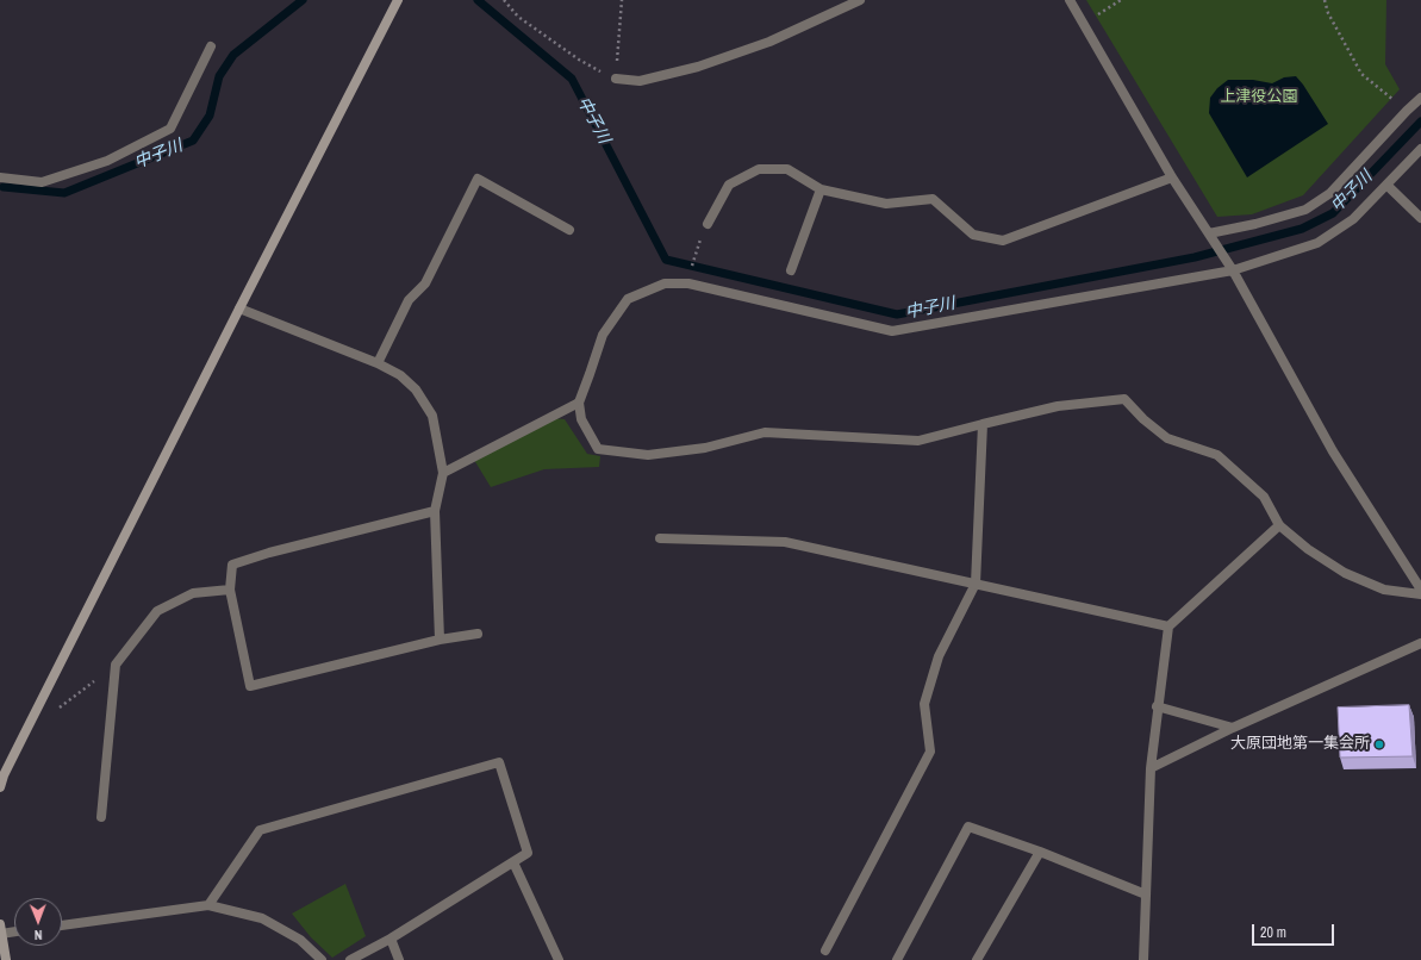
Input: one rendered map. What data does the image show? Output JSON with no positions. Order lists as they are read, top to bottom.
{
  "water": ["中子川"],
  "parks": ["上津役公園"],
  "places": ["大原団地第一集会所"],
  "scale_bar": "20 m",
  "north": "bottom"
}
